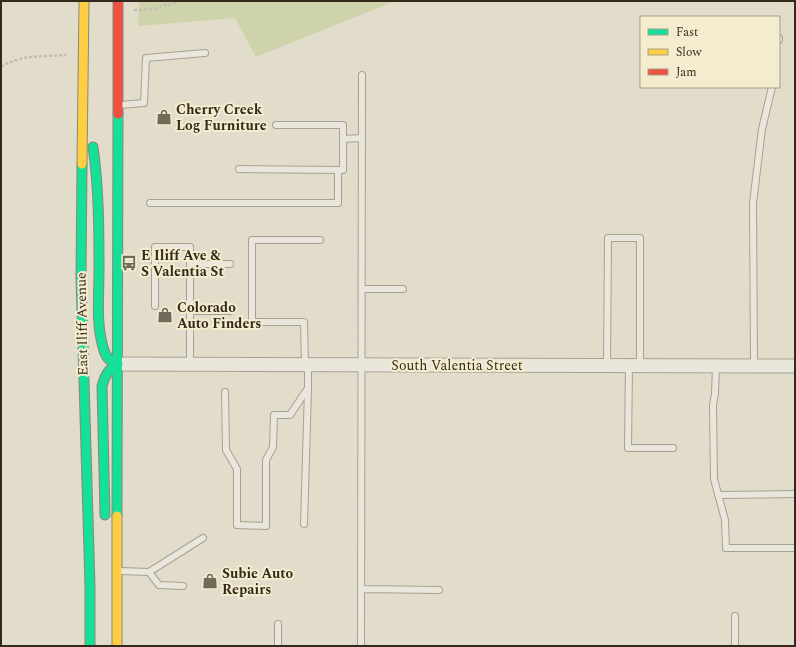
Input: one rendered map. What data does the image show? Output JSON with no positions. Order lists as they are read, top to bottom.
{
  "streets": {
    "main road": ["East Iliff Avenue"],
    "street": ["South Valentia Street"]
  },
  "places": {
    "shop": ["Cherry Creek Log Furniture", "Colorado Auto Finders", "Subie Auto Repairs"],
    "bus stop": ["E Iliff Ave & S Valentia St"]
  },
  "legend": ["Fast", "Slow", "Jam"]
}
